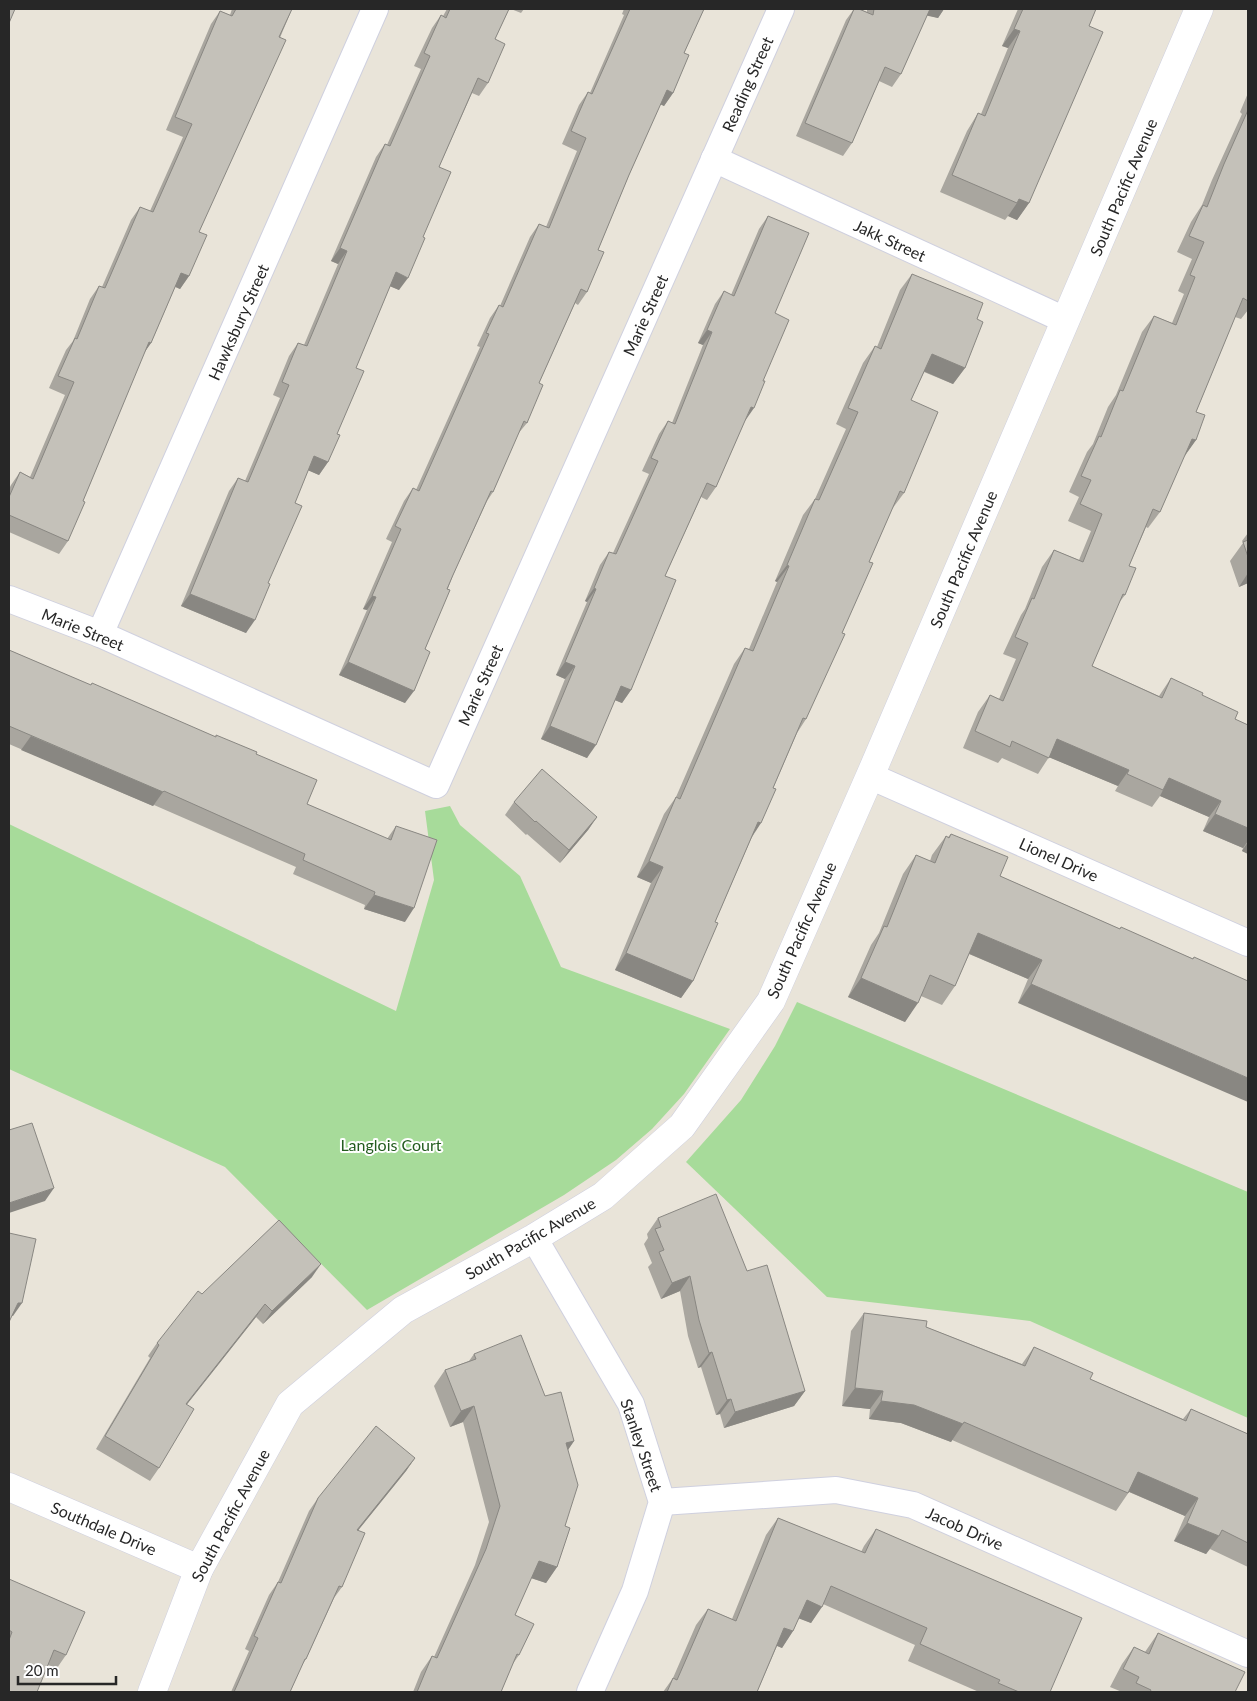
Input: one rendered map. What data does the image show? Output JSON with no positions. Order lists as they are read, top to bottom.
{
  "streets": {
    "street": [
      "Reading Street",
      "South Pacific Avenue",
      "Jakk Street",
      "Marie Street",
      "Hawksbury Street",
      "Lionel Drive",
      "Stanley Street",
      "Southdale Drive",
      "Jacob Drive"
    ]
  },
  "crossings": [
    ["Reading Street", "Jakk Street"],
    ["Reading Street", "Marie Street"],
    ["South Pacific Avenue", "Jakk Street"],
    ["South Pacific Avenue", "Lionel Drive"],
    ["South Pacific Avenue", "Stanley Street"],
    ["South Pacific Avenue", "Southdale Drive"],
    ["Jakk Street", "Marie Street"],
    ["Marie Street", "Hawksbury Street"],
    ["Stanley Street", "Jacob Drive"]
  ],
  "parks": ["Langlois Court"],
  "scale_bar": "20 m"
}
